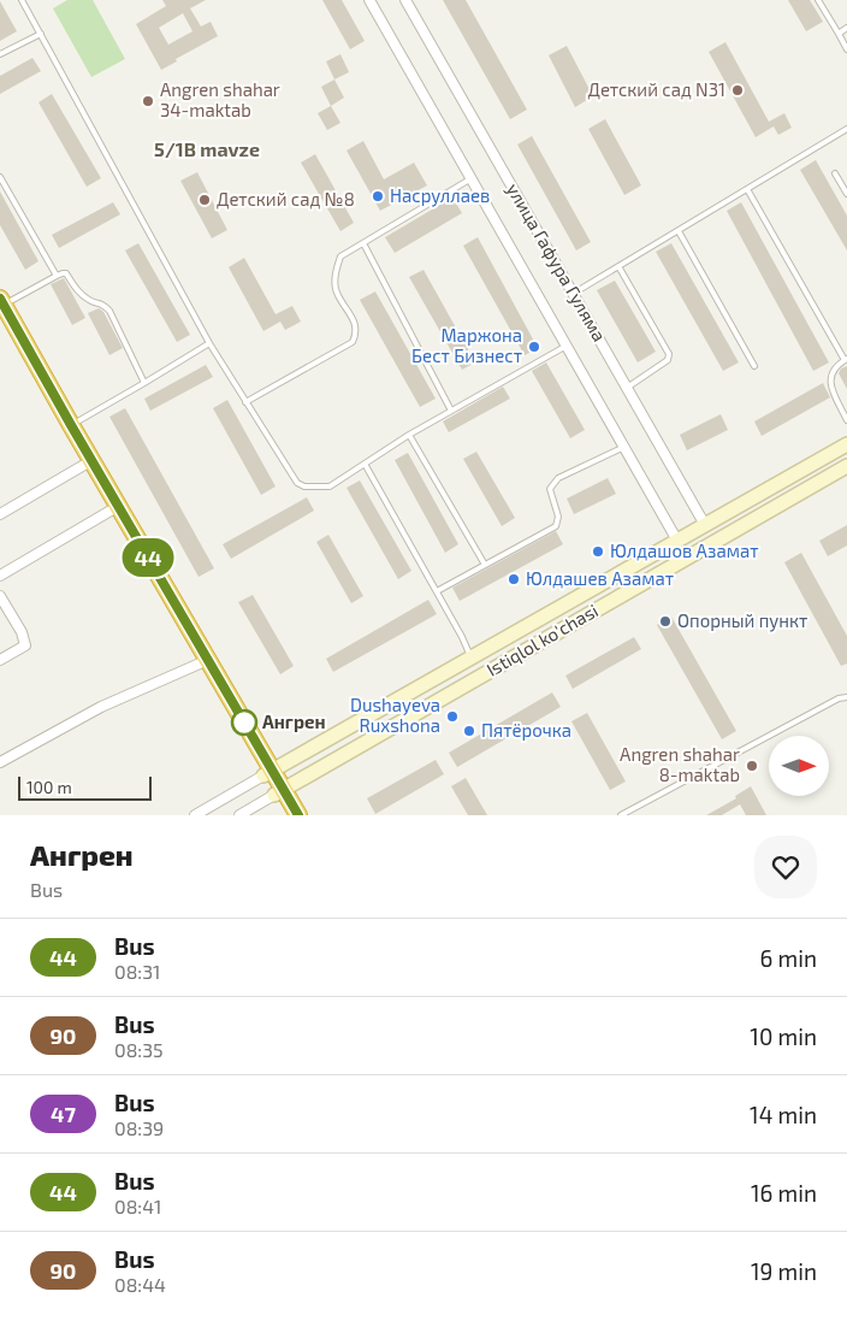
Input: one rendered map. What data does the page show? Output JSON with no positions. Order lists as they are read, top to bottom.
{
  "streets": {
    "main road": ["Istiqlol ko'chasi"],
    "street": ["улица Гафура Гуляма"]
  },
  "crossings": [
    ["улица Гафура Гуляма", "Istiqlol ko'chasi"]
  ],
  "districts": ["5/1B mavze"],
  "places": [
    "Детский сад N31",
    "Angren shahar 34-maktab",
    "Насруллаев",
    "Детский сад №8",
    "Маржона Бест Бизнест",
    "Юлдашов Азамат",
    "Юлдашев Азамат",
    "Опорный пункт",
    "Dushayeva Ruxshona",
    "Ангрен",
    "Пятёрочка",
    "Angren shahar 8-maktab"
  ],
  "lines": ["bus line 44"],
  "scale_bar": "100 m",
  "north": "right",
  "page": {
    "on_map": "44",
    "scale": "100 m",
    "heading": ["Ангрен", "Bus"],
    "list": [
      {
        "mark": "44",
        "name": "Bus",
        "note": "08:31",
        "value": "6 min"
      },
      {
        "mark": "90",
        "name": "Bus",
        "note": "08:35",
        "value": "10 min"
      },
      {
        "mark": "47",
        "name": "Bus",
        "note": "08:39",
        "value": "14 min"
      },
      {
        "mark": "44",
        "name": "Bus",
        "note": "08:41",
        "value": "16 min"
      },
      {
        "mark": "90",
        "name": "Bus",
        "note": "08:44",
        "value": "19 min"
      }
    ]
  }
}
